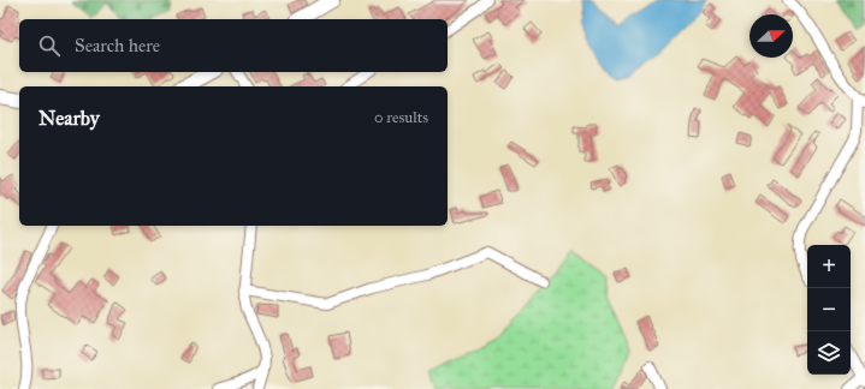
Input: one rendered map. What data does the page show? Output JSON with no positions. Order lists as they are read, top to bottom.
{
  "north": "right",
  "page": {
    "search": "Search here",
    "heading": ["Nearby", "0 results"],
    "map_buttons": ["+", "−"]
  }
}
